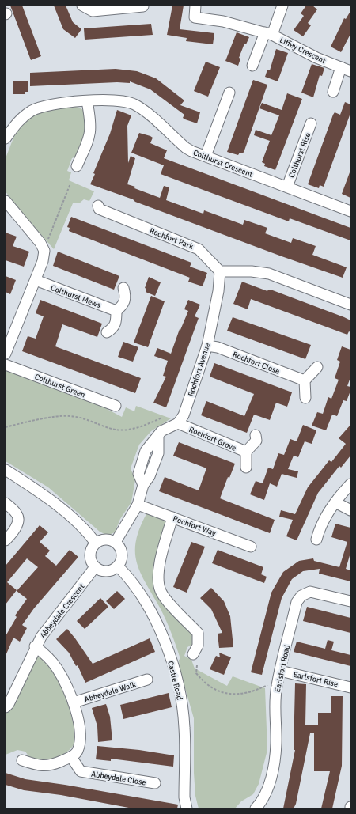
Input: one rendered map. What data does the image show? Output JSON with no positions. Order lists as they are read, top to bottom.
{
  "streets": {
    "street": [
      "Liffey Crescent",
      "Colthurst Rise",
      "Colthurst Crescent",
      "Rochfort Park",
      "Colthurst Mews",
      "Rochfort Close",
      "Rochfort Avenue",
      "Colthurst Green",
      "Rochfort Grove",
      "Rochfort Way",
      "Abbeydale Crescent",
      "Earlsfort Road",
      "Earlsfort Rise",
      "Castle Road",
      "Abbeydale Walk",
      "Abbeydale Close"
    ]
  },
  "crossings": [
    ["Colthurst Rise", "Colthurst Crescent"],
    ["Rochfort Park", "Rochfort Avenue"],
    ["Rochfort Close", "Rochfort Avenue"],
    ["Rochfort Avenue", "Rochfort Grove"],
    ["Abbeydale Crescent", "Castle Road"],
    ["Earlsfort Road", "Earlsfort Rise"]
  ]
}
